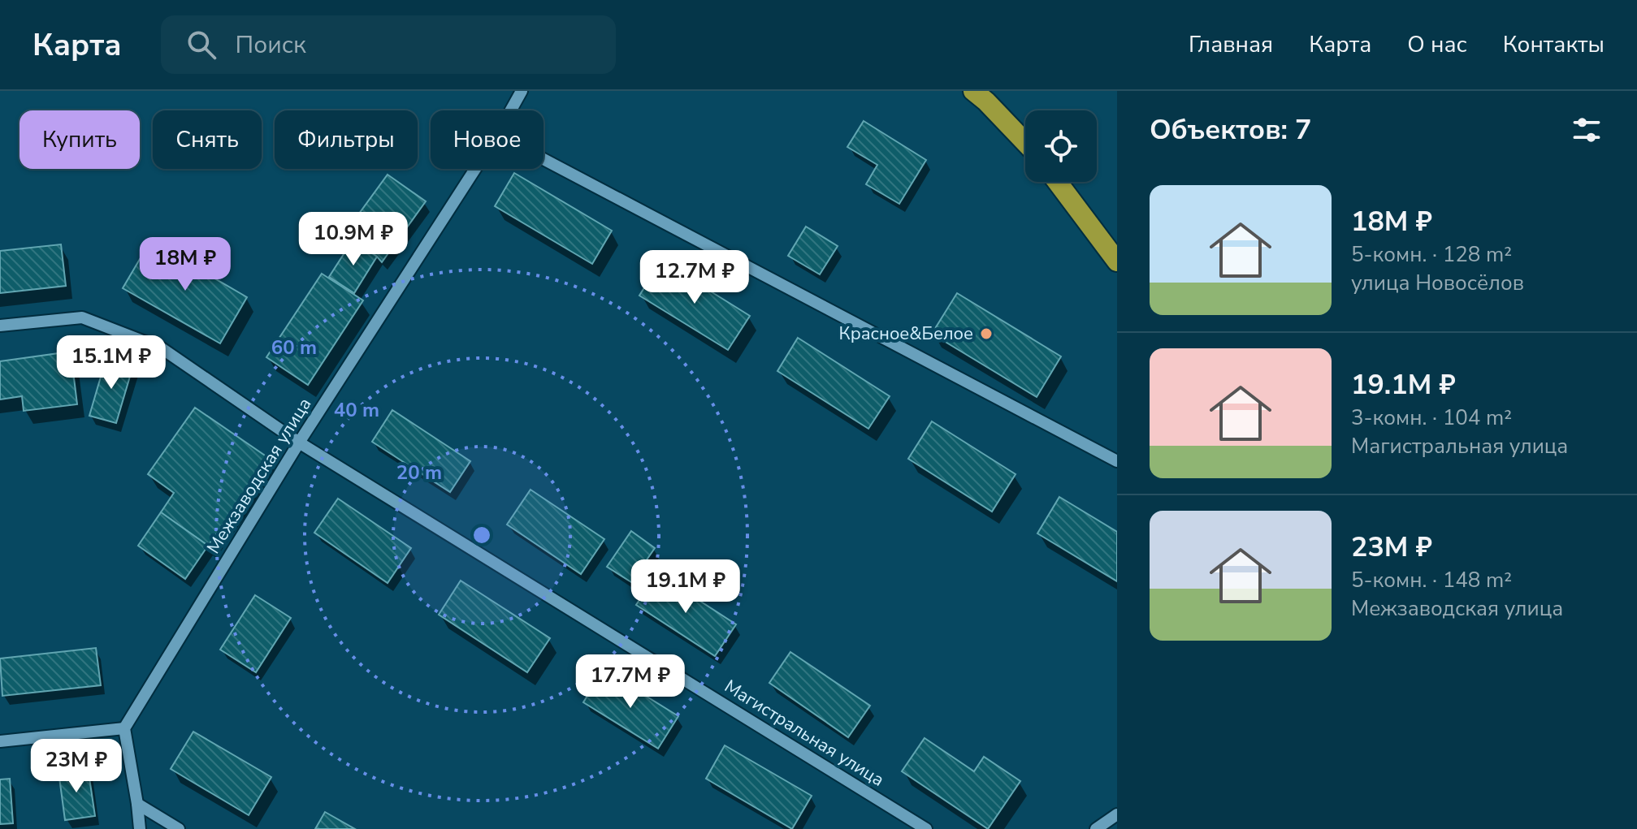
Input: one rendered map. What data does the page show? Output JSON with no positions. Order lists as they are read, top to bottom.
{
  "streets": {
    "street": ["Межзаводская улица", "Магистральная улица"]
  },
  "crossings": [
    ["Межзаводская улица", "Магистральная улица"]
  ],
  "places": ["Красное&Белое"],
  "page": {
    "header": "Карта",
    "search": "Поиск",
    "nav": [
      "Главная",
      "Карта",
      "О нас",
      "Контакты"
    ],
    "heading": "Объектов: 7",
    "chip": [
      "Купить",
      "Снять",
      "Фильтры",
      "Новое"
    ],
    "list": [
      {
        "name": "18M ₽",
        "note": "5-комн. · 128 m² · улица Новосёлов"
      },
      {
        "name": "19.1M ₽",
        "note": "3-комн. · 104 m² · Магистральная улица"
      },
      {
        "name": "23M ₽",
        "note": "5-комн. · 148 m² · Межзаводская улица"
      }
    ],
    "price": [
      "10.9M ₽",
      "18M ₽",
      "12.7M ₽",
      "15.1M ₽",
      "19.1M ₽",
      "17.7M ₽",
      "23M ₽"
    ]
  },
  "rings": ["60 m", "40 m", "20 m"]
}
